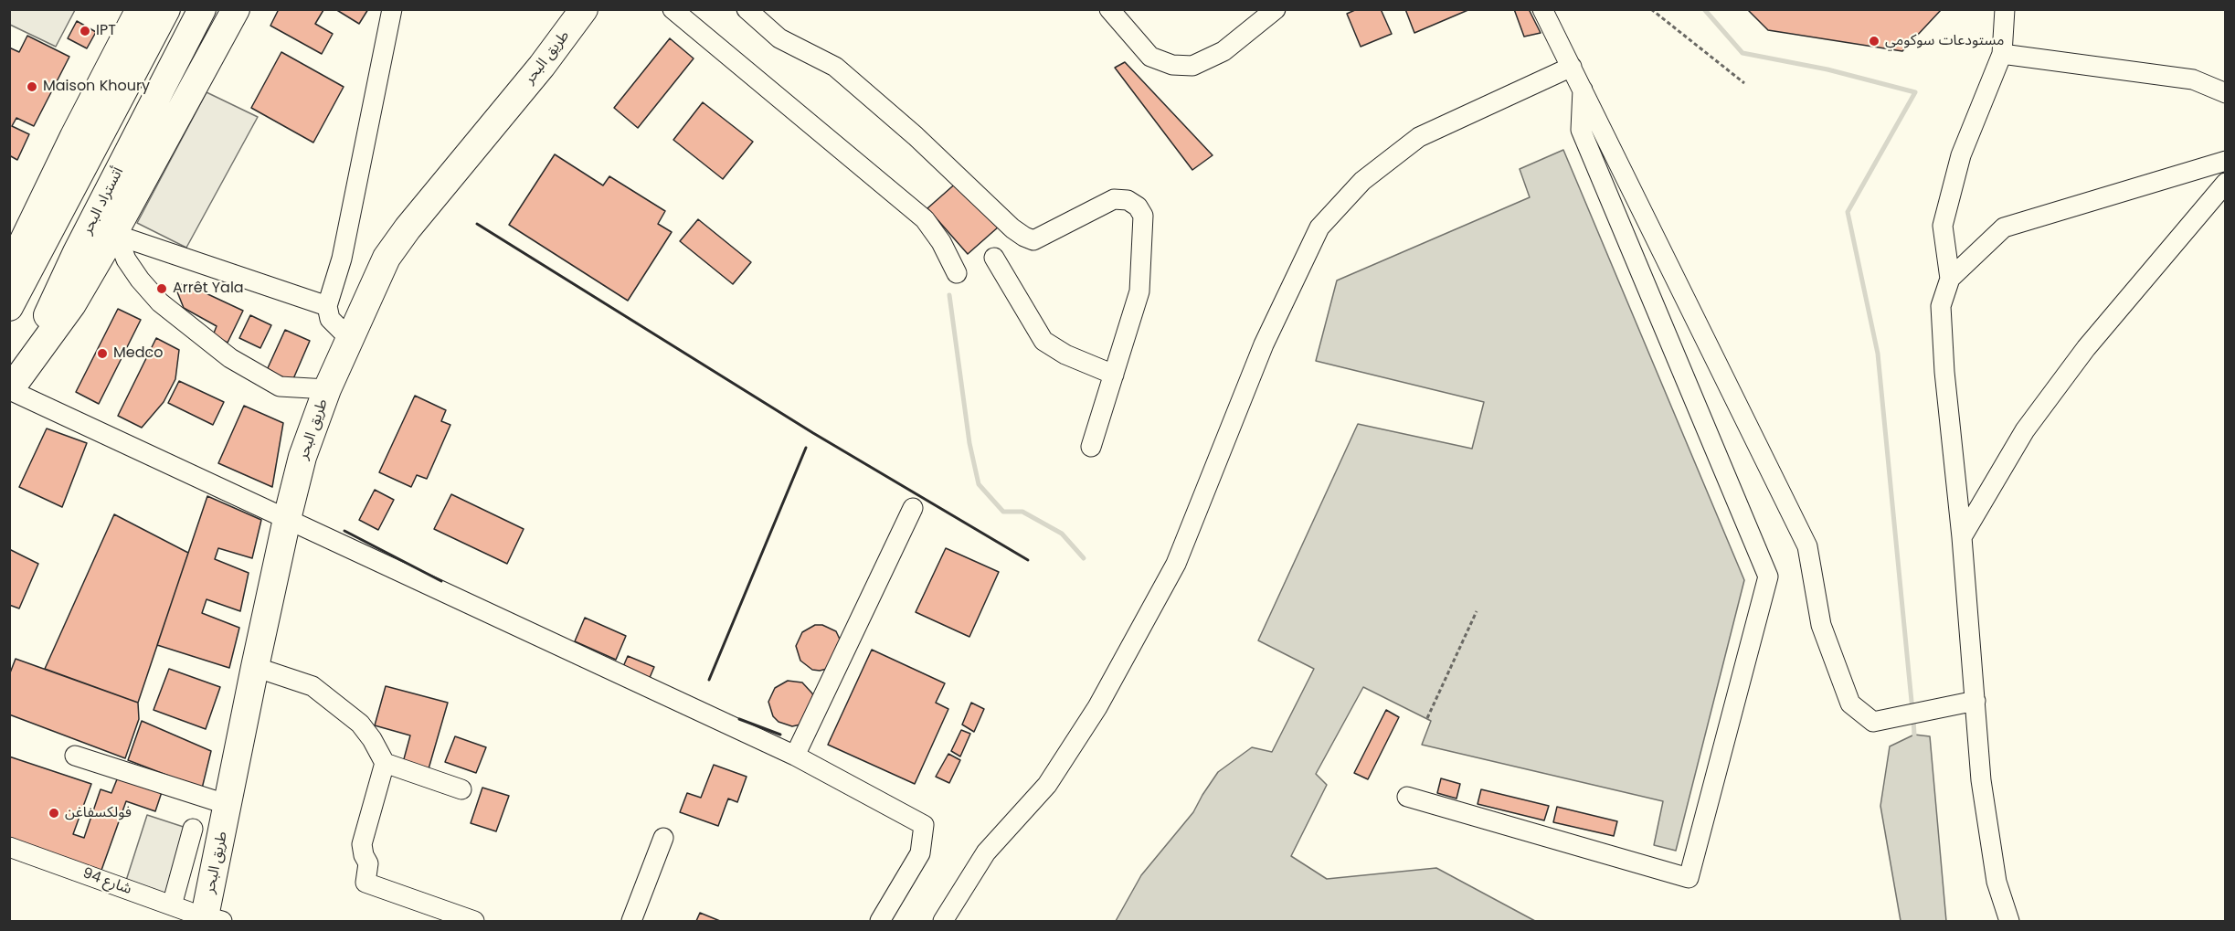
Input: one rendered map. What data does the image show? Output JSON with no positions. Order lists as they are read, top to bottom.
{
  "streets": {
    "highway": ["طريق البحر", "أتستراد البحر"],
    "street": ["شارع 94"]
  },
  "crossings": [
    ["طريق البحر", "شارع 94"]
  ],
  "places": [
    "IPT",
    "مستودعات سوكومي",
    "Maison Khoury",
    "Arrêt Yala",
    "Medco",
    "فولكسفاغن"
  ]
}
